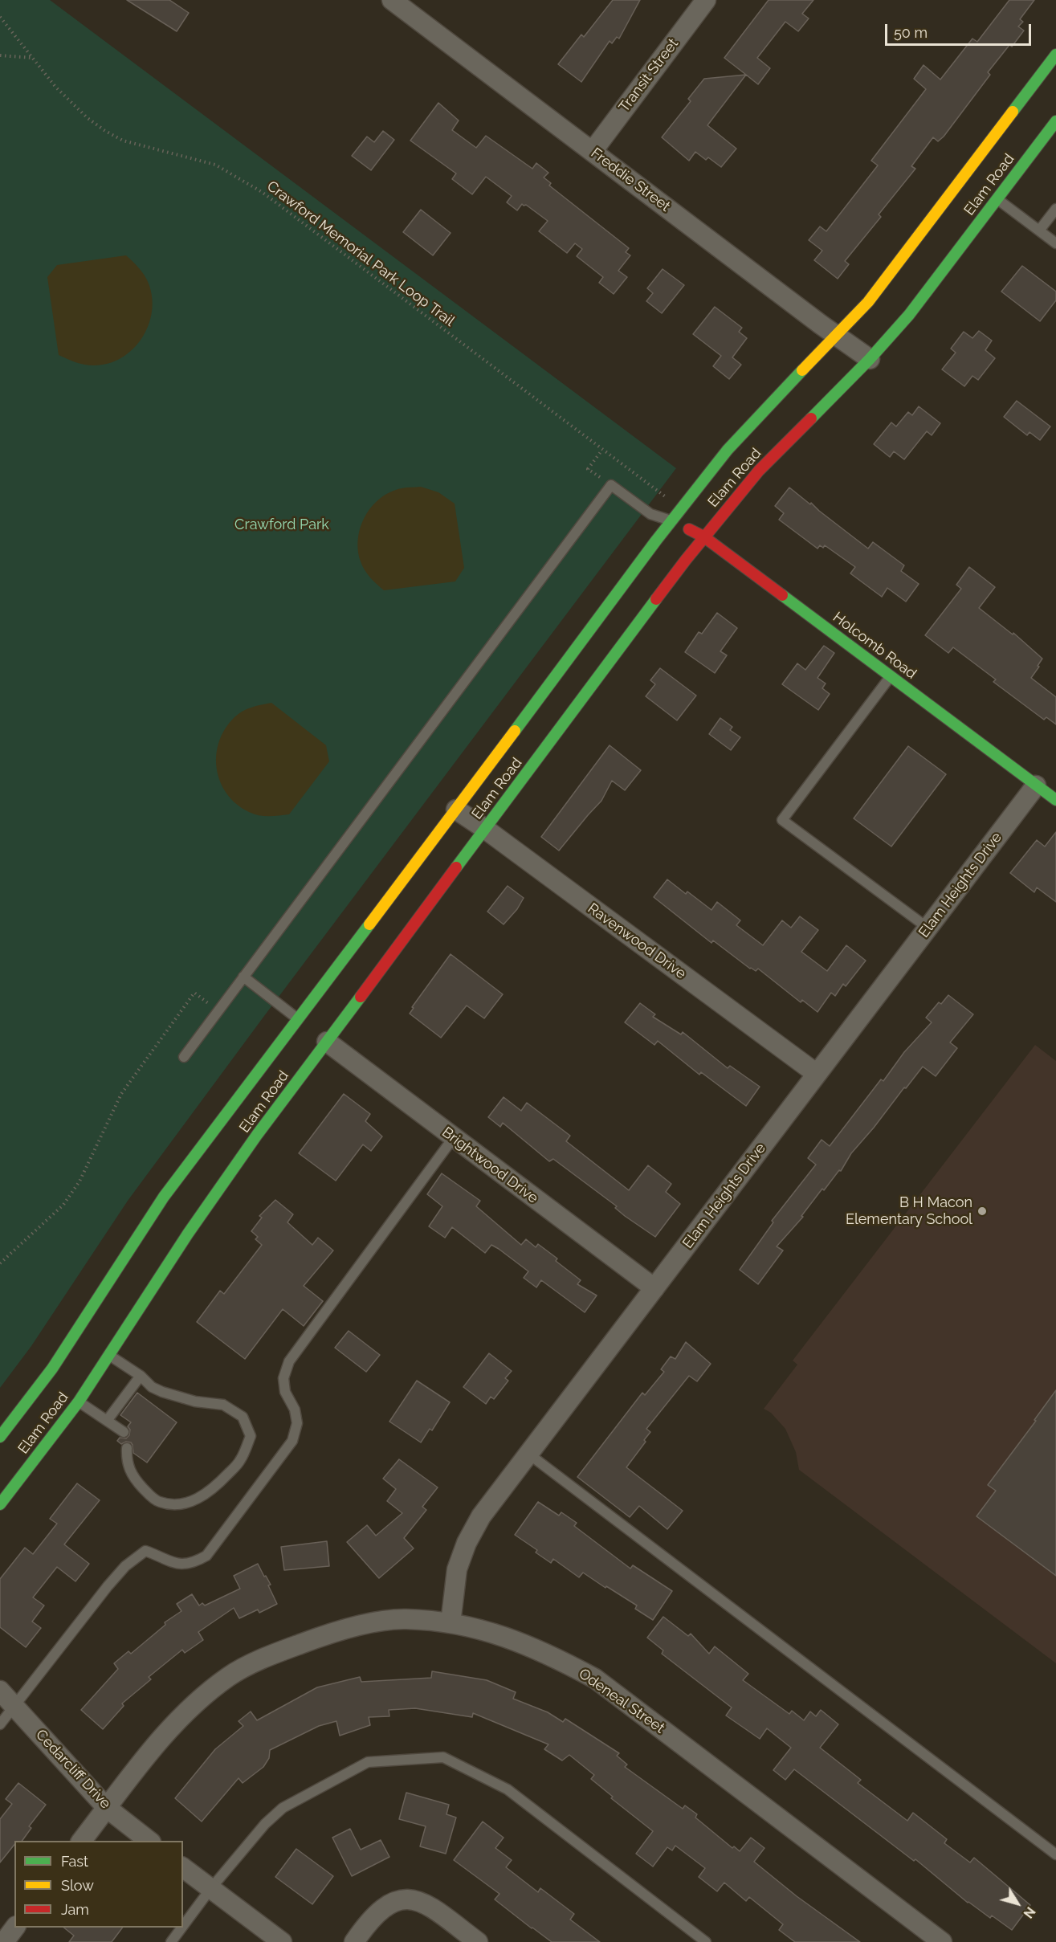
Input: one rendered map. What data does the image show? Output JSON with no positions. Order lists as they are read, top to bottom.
{
  "streets": {
    "main road": ["Elam Road", "Holcomb Road"],
    "street": [
      "Transit Street",
      "Freddie Street",
      "Elam Heights Drive",
      "Ravenwood Drive",
      "Brightwood Drive",
      "Odeneal Street",
      "Cedarcliff Drive"
    ],
    "path": ["Crawford Memorial Park Loop Trail"]
  },
  "crossings": [
    ["Transit Street", "Freddie Street"],
    ["Freddie Street", "Elam Road"],
    ["Elam Road", "Holcomb Road"],
    ["Elam Road", "Ravenwood Drive"],
    ["Elam Road", "Brightwood Drive"],
    ["Holcomb Road", "Elam Heights Drive"],
    ["Elam Heights Drive", "Ravenwood Drive"],
    ["Elam Heights Drive", "Brightwood Drive"],
    ["Elam Heights Drive", "Odeneal Street"],
    ["Odeneal Street", "Cedarcliff Drive"]
  ],
  "parks": ["Crawford Park"],
  "places": ["B H Macon Elementary School"],
  "legend": ["Fast", "Slow", "Jam"],
  "scale_bar": "50 m",
  "north": "bottom right"
}
